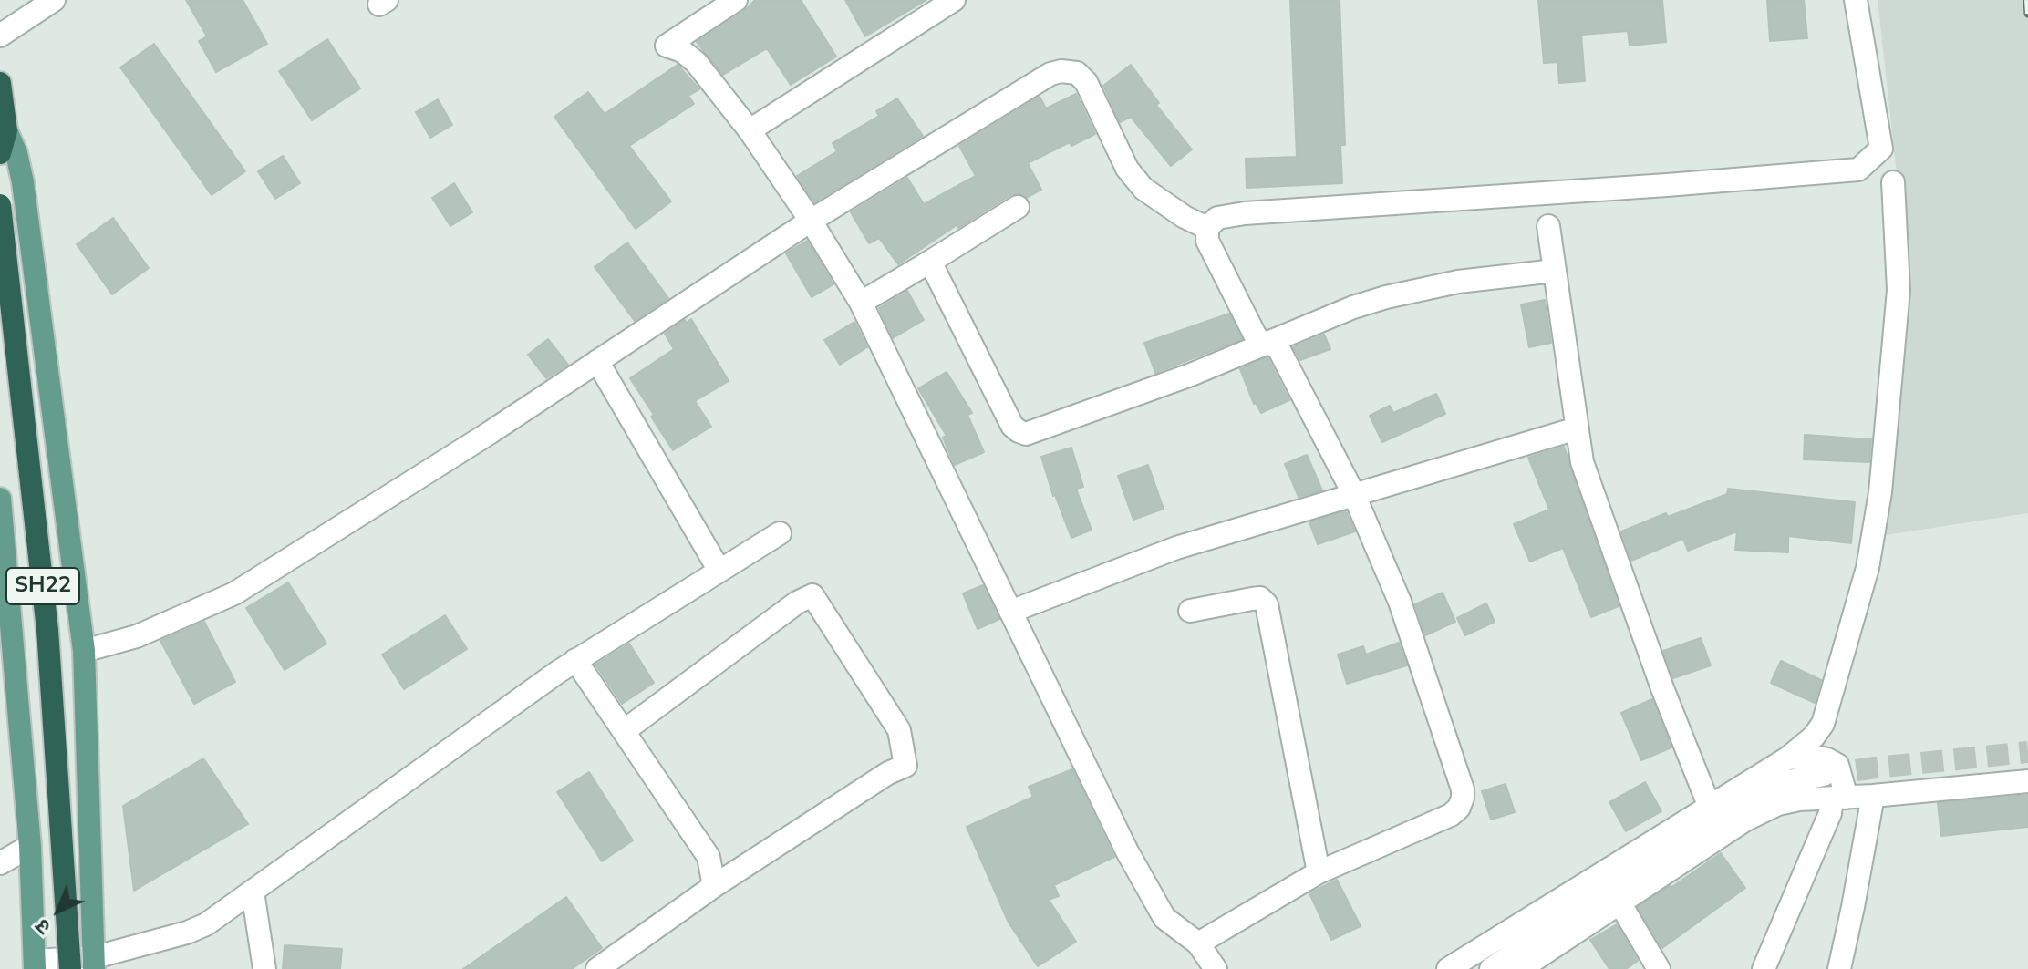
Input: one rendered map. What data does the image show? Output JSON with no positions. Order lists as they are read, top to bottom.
{
  "streets": {
    "highway": ["SH22"]
  },
  "north": "bottom left"
}
